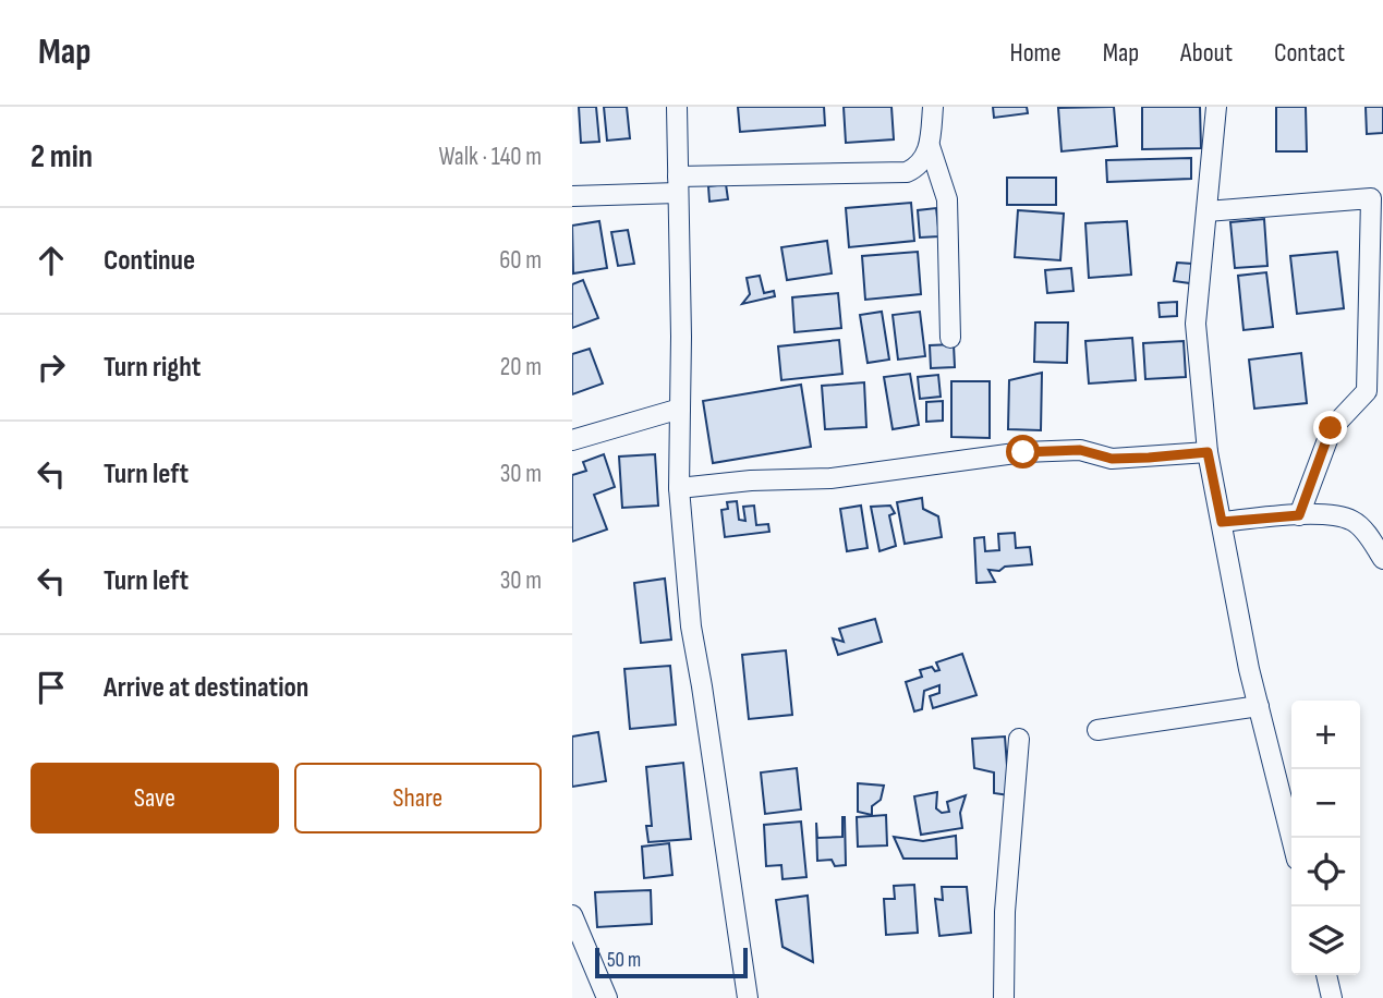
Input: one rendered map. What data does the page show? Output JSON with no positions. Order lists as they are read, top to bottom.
{
  "scale_bar": "50 m",
  "page": {
    "header": "Map",
    "nav": [
      "Home",
      "Map",
      "About",
      "Contact"
    ],
    "heading": ["2 min", "Walk · 140 m"],
    "list": [
      ["Continue", "60 m"],
      ["Turn right", "20 m"],
      ["Turn left", "30 m"],
      ["Turn left", "30 m"],
      "Arrive at destination"
    ],
    "map_buttons": ["+", "−"],
    "buttons": ["Save", "Share"],
    "scale": "50 m"
  }
}
